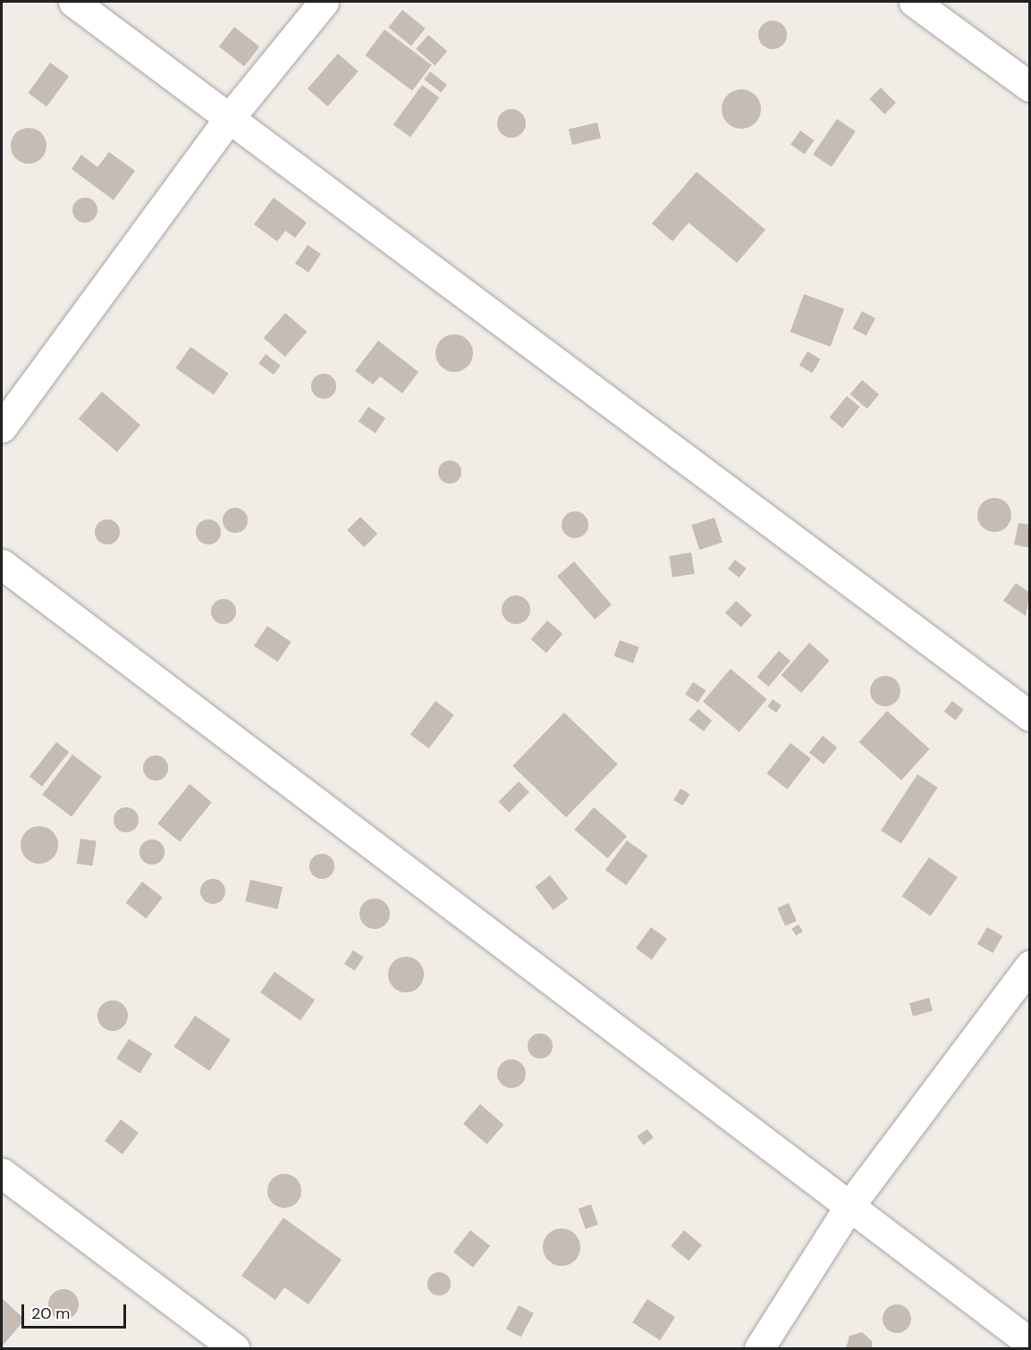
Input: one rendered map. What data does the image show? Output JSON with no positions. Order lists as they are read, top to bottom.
{
  "scale_bar": "20 m"
}
